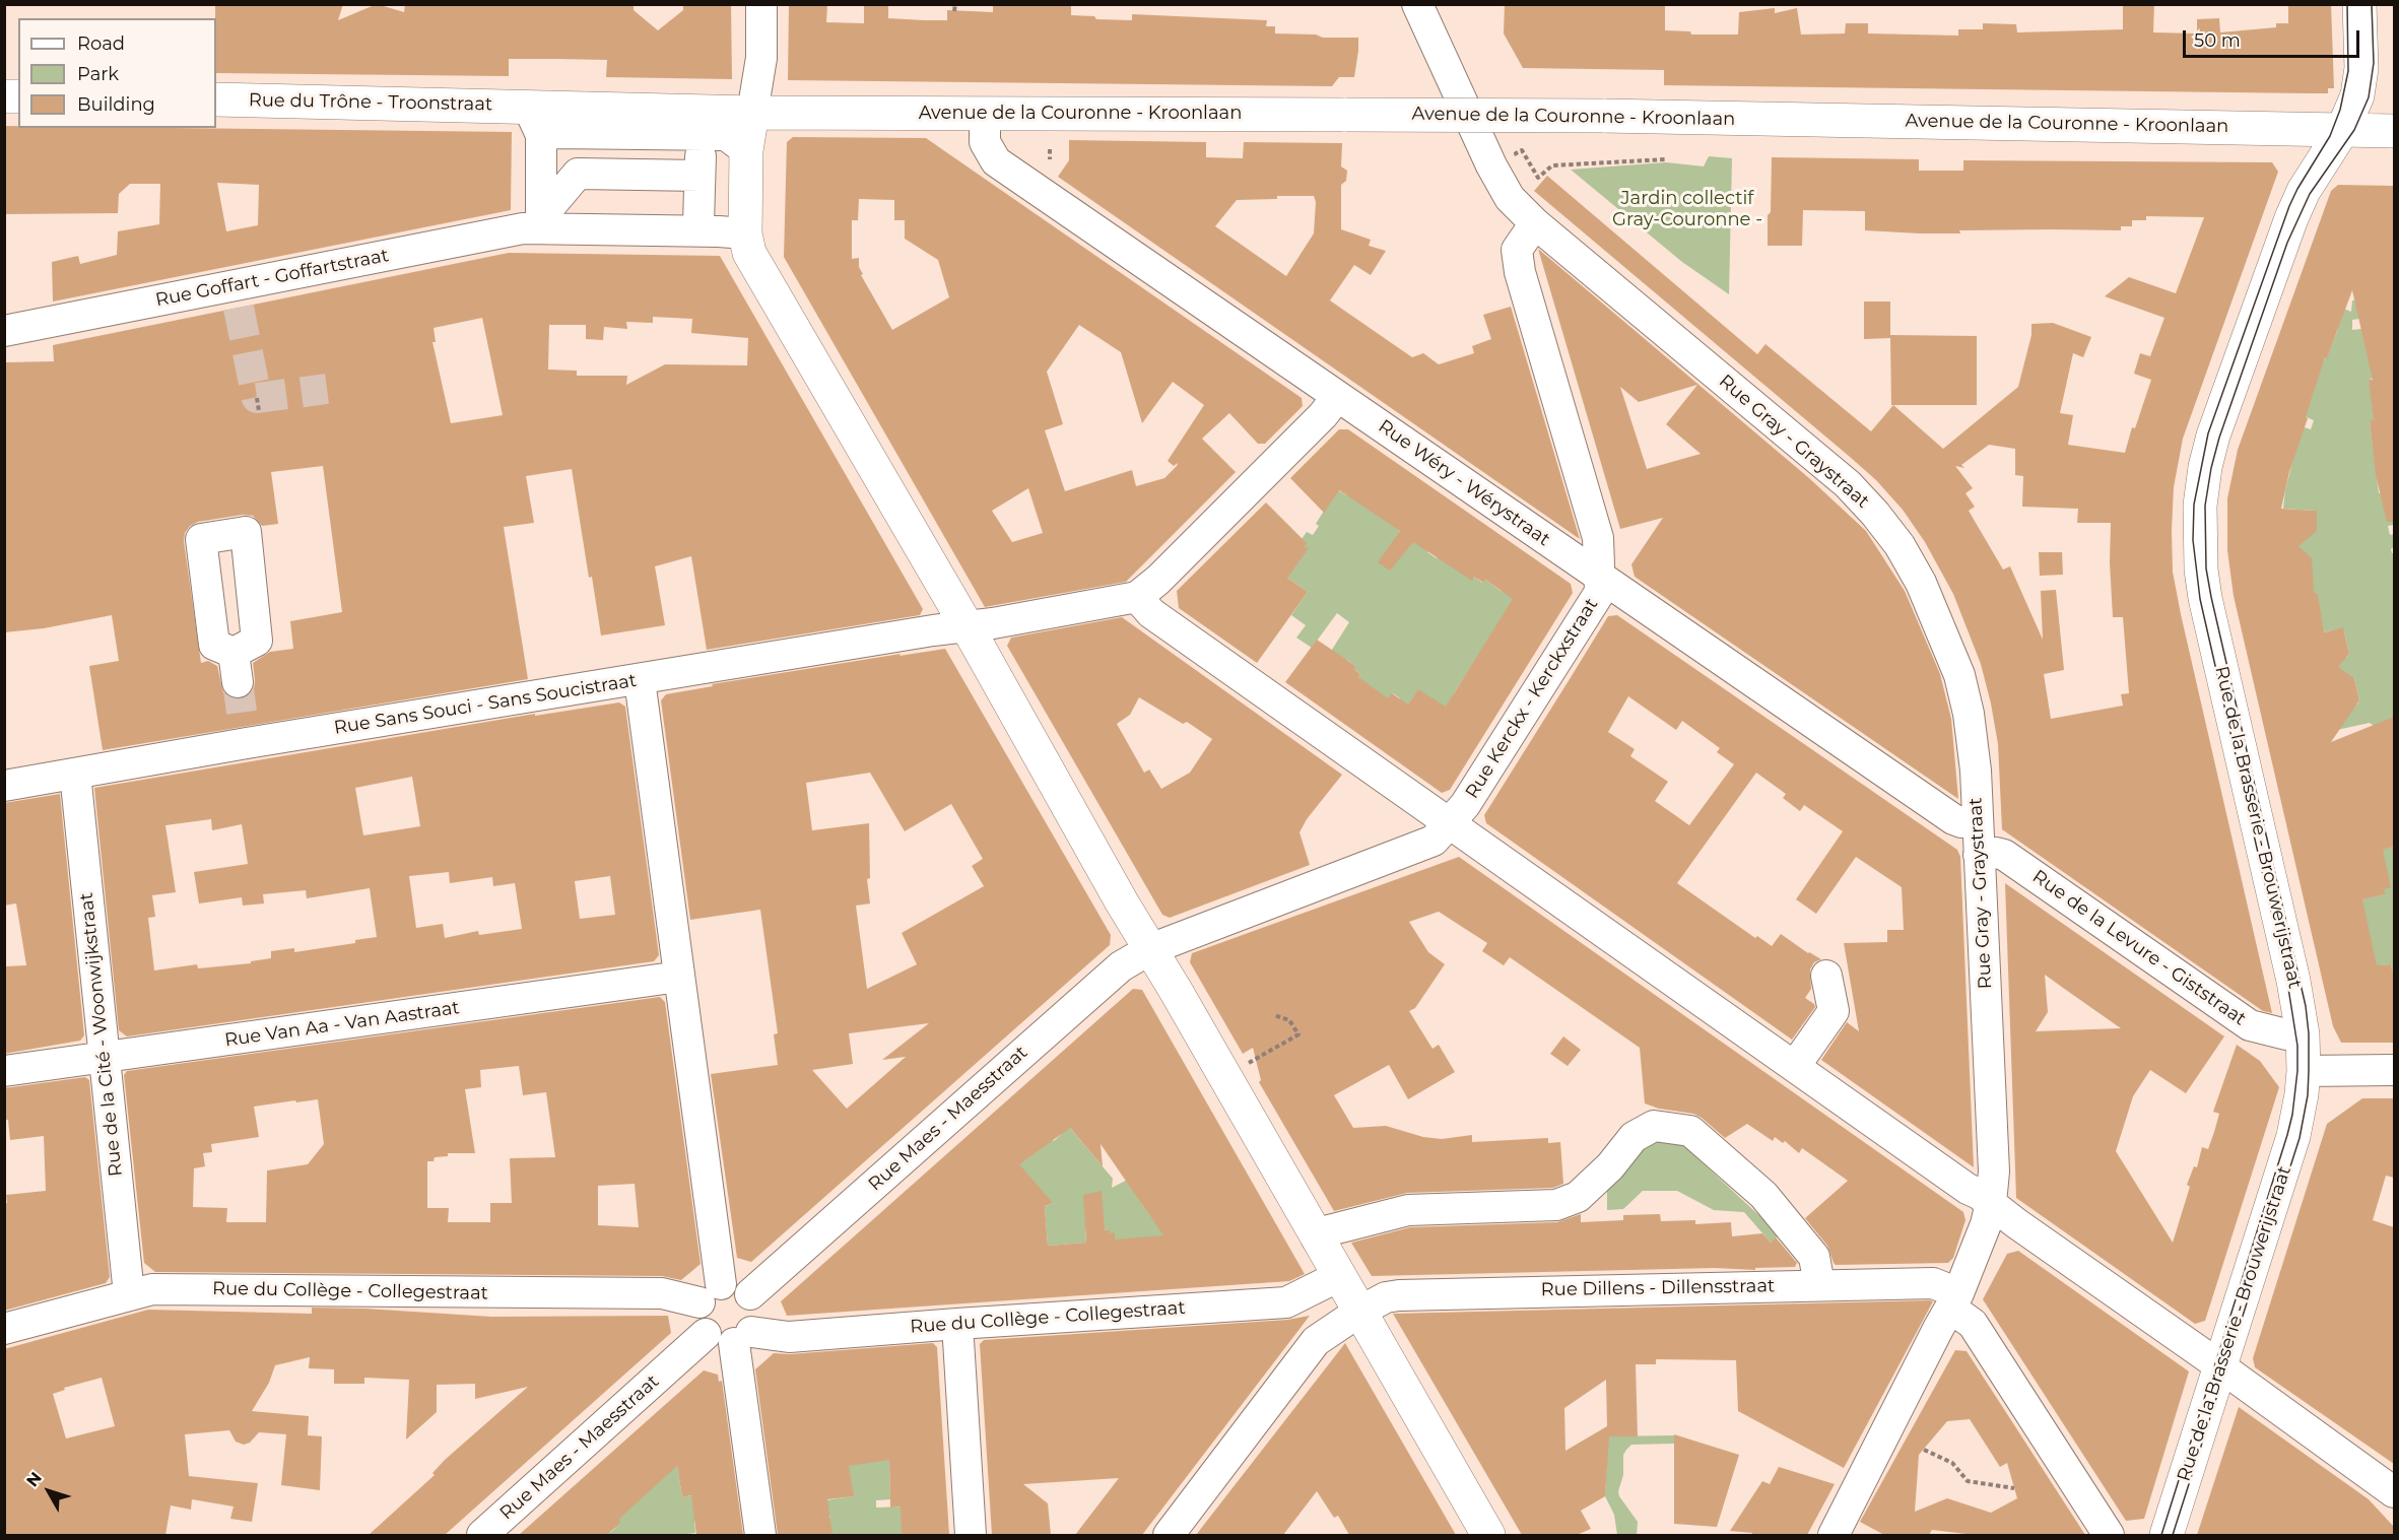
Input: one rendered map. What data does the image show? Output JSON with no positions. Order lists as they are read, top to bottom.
{
  "streets": {
    "main road": ["Rue du Trône - Troonstraat", "Avenue de la Couronne - Kroonlaan", "Rue de la Brasserie - Brouwerijstraat"],
    "street": [
      "Rue Goffart - Goffartstraat",
      "Rue Gray - Graystraat",
      "Rue Wéry - Wérystraat",
      "Rue Kerckx - Kerckxstraat",
      "Rue Sans Souci - Sans Soucistraat",
      "Rue de la Levure - Giststraat",
      "Rue Van Aa - Van Aastraat",
      "Rue de la Cité - Woonwijkstraat",
      "Rue Maes - Maesstraat",
      "Rue Dillens - Dillensstraat",
      "Rue du Collège - Collegestraat"
    ]
  },
  "crossings": [
    ["Rue du Trône - Troonstraat", "Avenue de la Couronne - Kroonlaan"],
    ["Avenue de la Couronne - Kroonlaan", "Rue Wéry - Wérystraat"],
    ["Avenue de la Couronne - Kroonlaan", "Rue de la Brasserie - Brouwerijstraat"],
    ["Rue Gray - Graystraat", "Rue Wéry - Wérystraat"],
    ["Rue Gray - Graystraat", "Rue Kerckx - Kerckxstraat"],
    ["Rue Gray - Graystraat", "Rue de la Levure - Giststraat"],
    ["Rue Gray - Graystraat", "Rue Dillens - Dillensstraat"],
    ["Rue Wéry - Wérystraat", "Rue Kerckx - Kerckxstraat"],
    ["Rue Kerckx - Kerckxstraat", "Rue Maes - Maesstraat"],
    ["Rue Sans Souci - Sans Soucistraat", "Rue de la Cité - Woonwijkstraat"],
    ["Rue de la Brasserie - Brouwerijstraat", "Rue de la Levure - Giststraat"],
    ["Rue Van Aa - Van Aastraat", "Rue de la Cité - Woonwijkstraat"],
    ["Rue de la Cité - Woonwijkstraat", "Rue du Collège - Collegestraat"],
    ["Rue Maes - Maesstraat", "Rue du Collège - Collegestraat"]
  ],
  "parks": ["Jardin collectif Gray-Couronne -"],
  "legend": ["Road", "Park", "Building"],
  "scale_bar": "50 m",
  "north": "top left"
}
